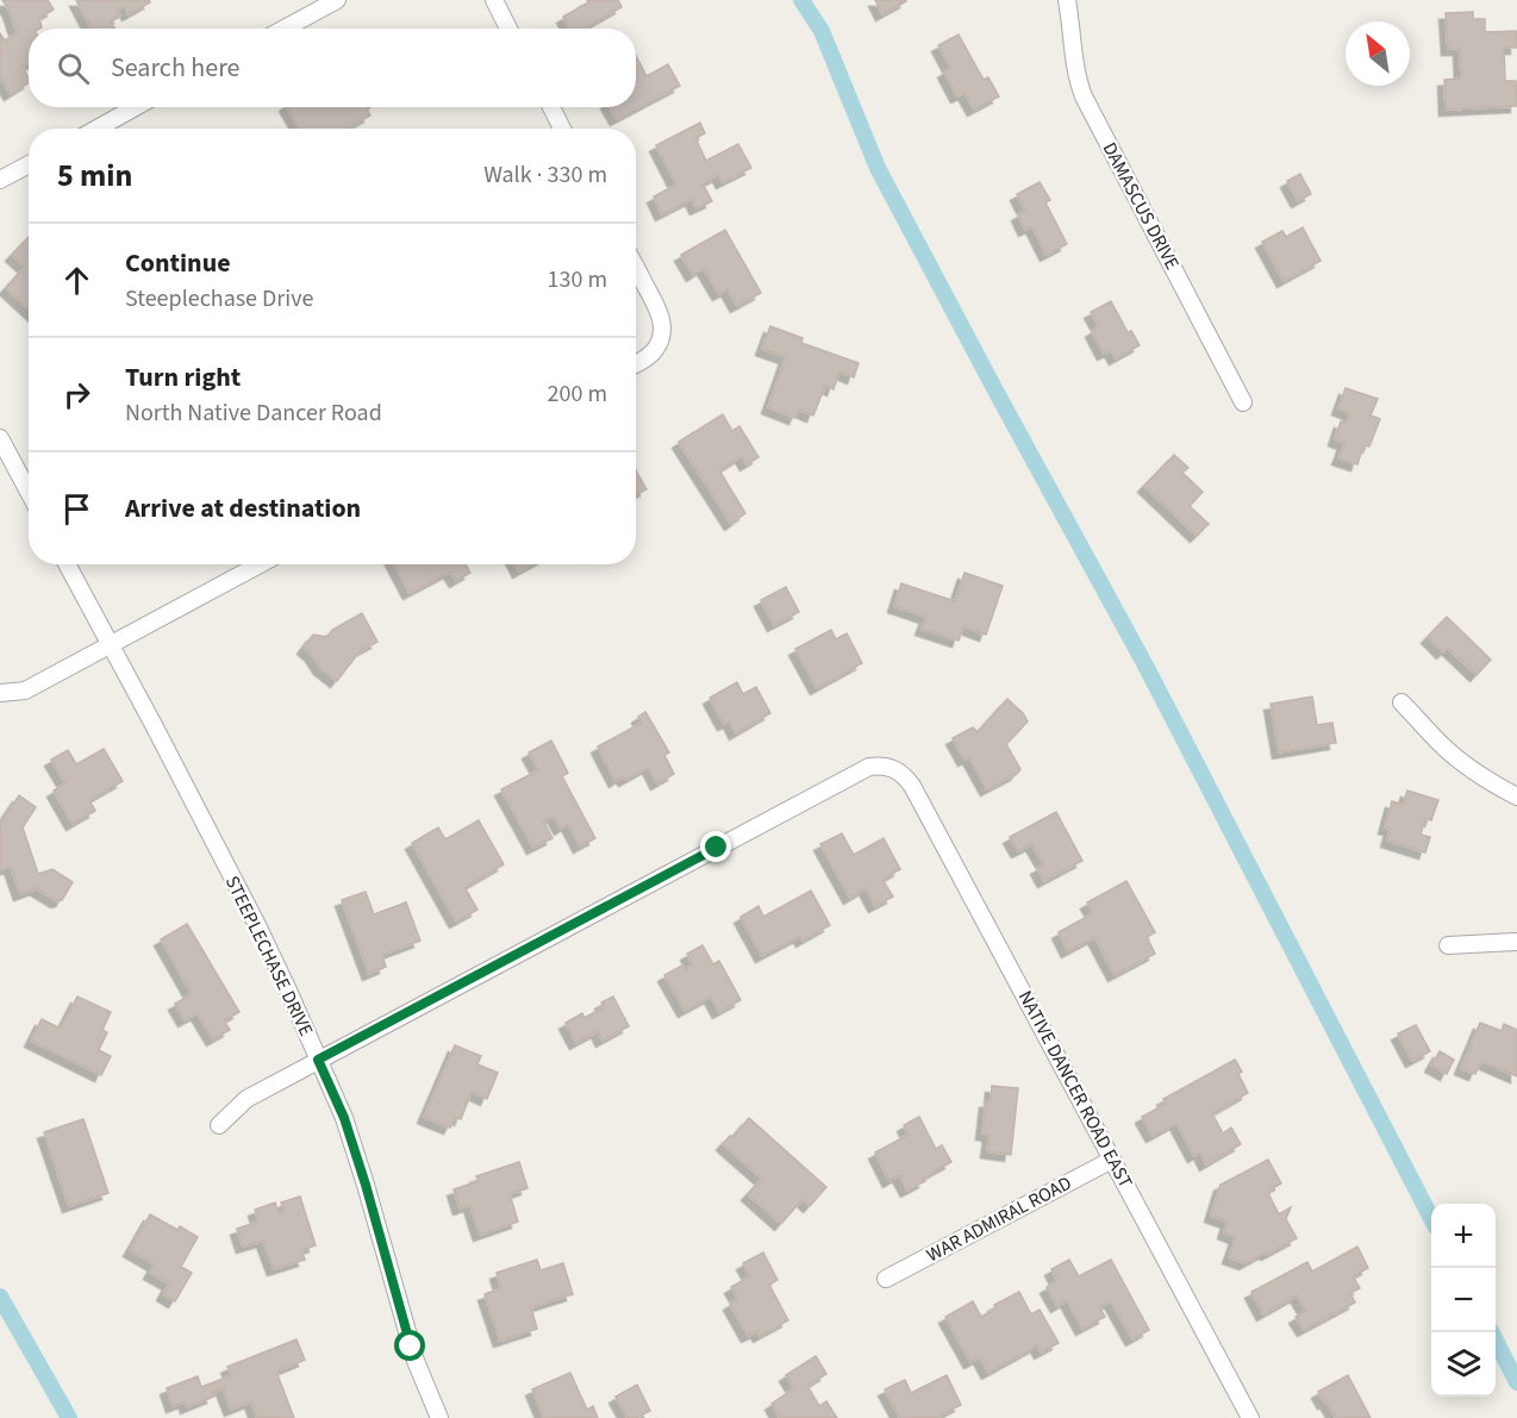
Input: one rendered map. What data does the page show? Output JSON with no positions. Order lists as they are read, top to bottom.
{
  "streets": {
    "street": [
      "DAMASCUS DRIVE",
      "STEEPLECHASE DRIVE",
      "NATIVE DANCER ROAD EAST",
      "WAR ADMIRAL ROAD"
    ]
  },
  "crossings": [
    ["STEEPLECHASE DRIVE", "NATIVE DANCER ROAD EAST"],
    ["NATIVE DANCER ROAD EAST", "WAR ADMIRAL ROAD"]
  ],
  "north": "top left",
  "page": {
    "search": "Search here",
    "heading": ["5 min", "Walk · 330 m"],
    "list": [
      ["Continue", "Steeplechase Drive", "130 m"],
      ["Turn right", "North Native Dancer Road", "200 m"],
      "Arrive at destination"
    ],
    "map_buttons": ["+", "−"]
  }
}
